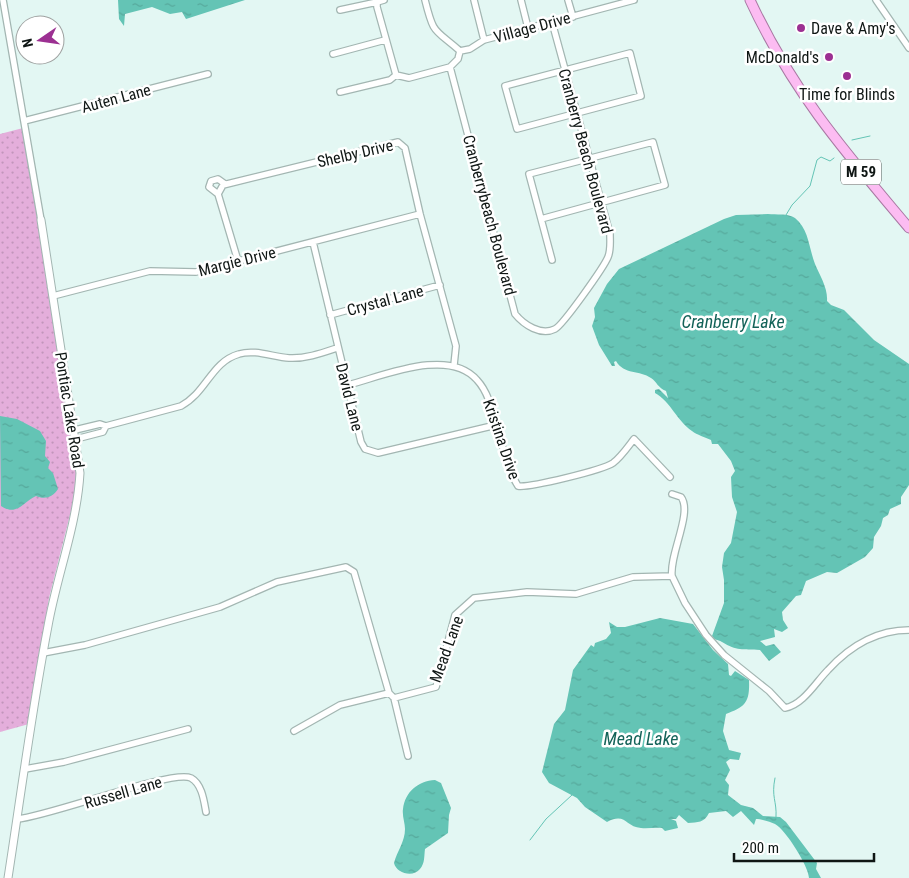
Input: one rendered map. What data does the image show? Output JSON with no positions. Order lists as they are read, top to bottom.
{
  "streets": {
    "highway": ["M 59"],
    "street": [
      "Village Drive",
      "Auten Lane",
      "Cranberry Beach Boulevard",
      "Shelby Drive",
      "Cranberrybeach Boulevard",
      "Margie Drive",
      "Crystal Lane",
      "David Lane",
      "Pontiac Lake Road",
      "Kristina Drive",
      "Mead Lane",
      "Russell Lane"
    ]
  },
  "crossings": [
    ["Village Drive", "Cranberry Beach Boulevard"],
    ["Auten Lane", "Pontiac Lake Road"],
    ["Cranberry Beach Boulevard", "Cranberrybeach Boulevard"],
    ["Shelby Drive", "Margie Drive"],
    ["Shelby Drive", "Crystal Lane"],
    ["Shelby Drive", "Kristina Drive"],
    ["Margie Drive", "David Lane"],
    ["Margie Drive", "Pontiac Lake Road"],
    ["Crystal Lane", "David Lane"],
    ["David Lane", "Kristina Drive"],
    ["Pontiac Lake Road", "Russell Lane"]
  ],
  "water": ["Cranberry Lake", "Mead Lake"],
  "places": ["Dave & Amy's", "McDonald's", "Time for Blinds"],
  "scale_bar": "200 m",
  "north": "left"
}
